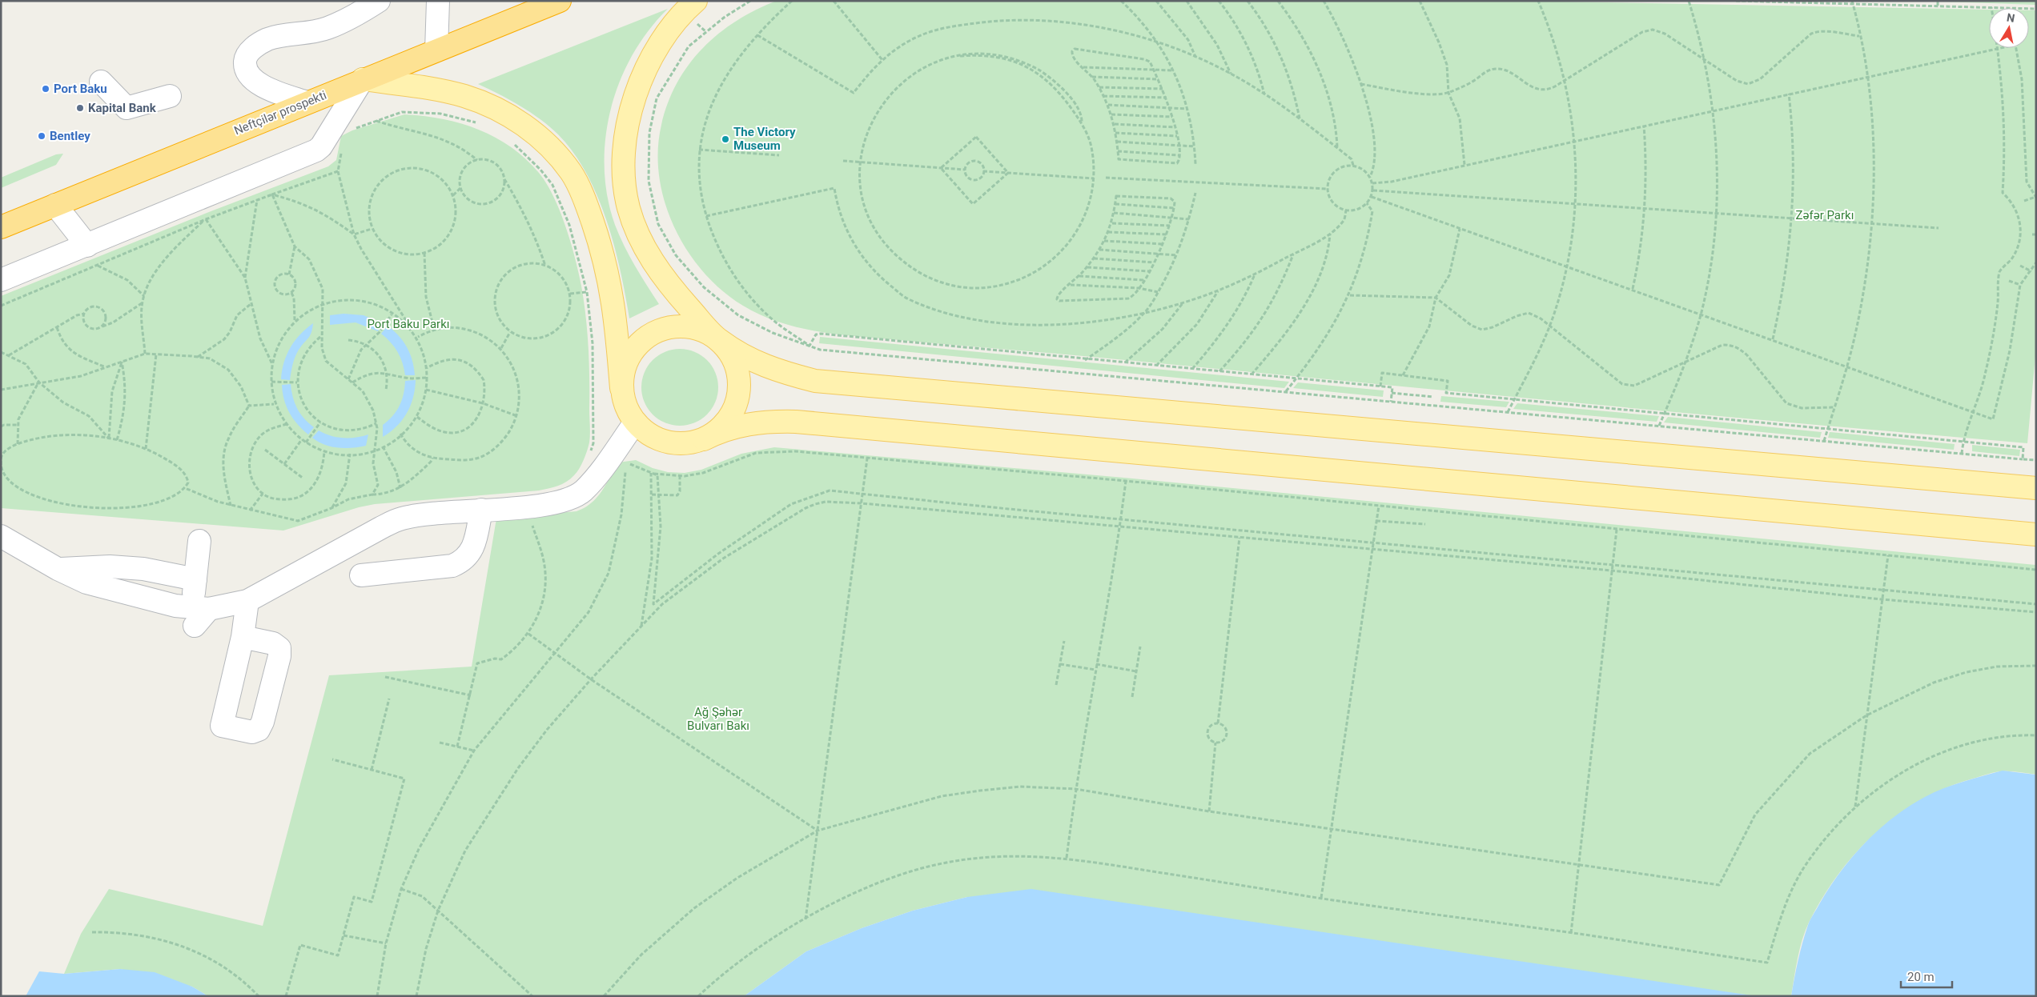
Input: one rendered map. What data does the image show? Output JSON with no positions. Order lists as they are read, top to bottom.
{
  "streets": {
    "highway": ["Neftçilər prospekti"]
  },
  "parks": ["Zəfər Parkı", "Port Baku Parkı", "Ağ Şəhər Bulvarı Bakı"],
  "places": [
    "Port Baku",
    "Kapital Bank",
    "Bentley",
    "The Victory Museum"
  ],
  "scale_bar": "20 m",
  "north": "top"
}
